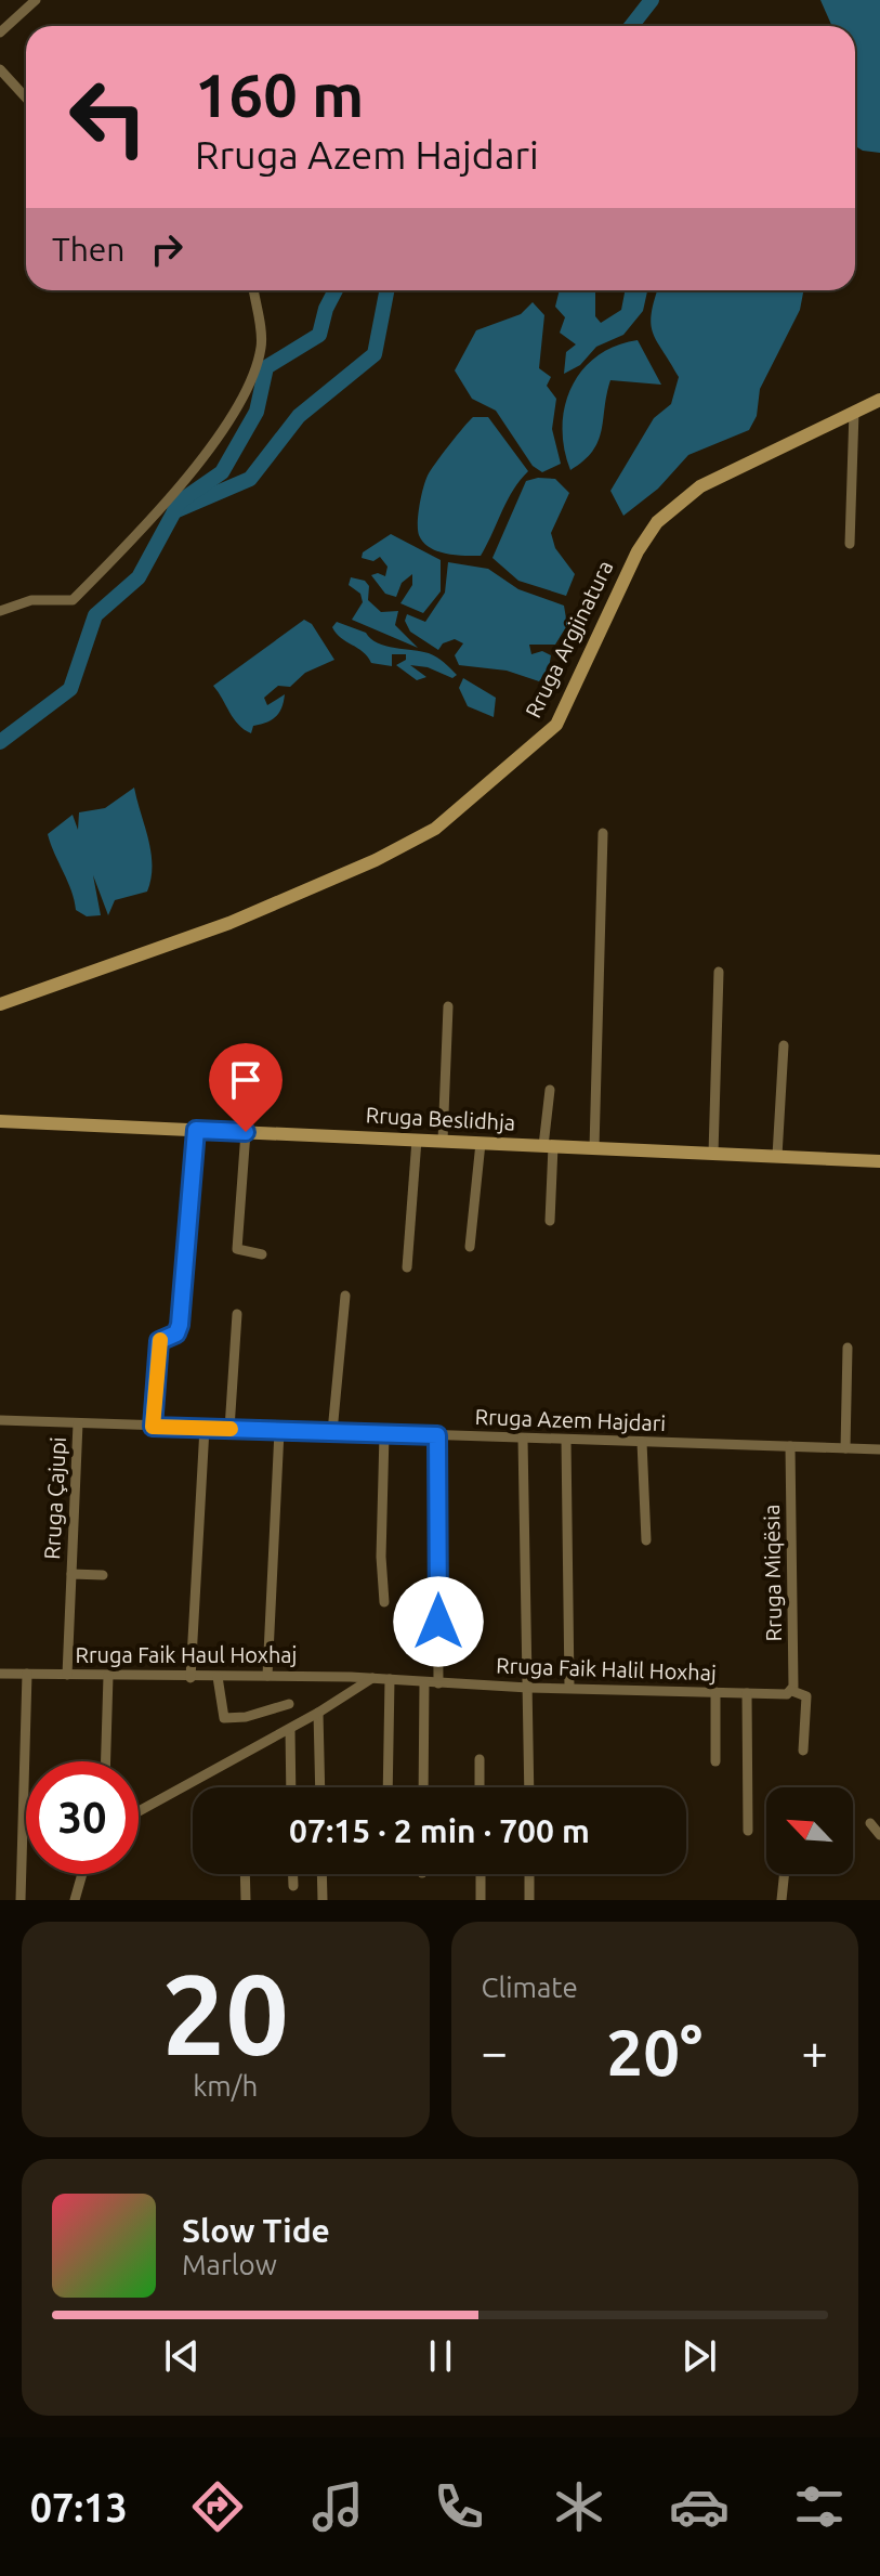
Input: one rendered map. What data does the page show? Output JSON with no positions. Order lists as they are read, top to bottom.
{
  "streets": {
    "street": [
      "Rruga Argjinatura",
      "Rruga Beslidhja",
      "Rruga Azem Hajdari",
      "Rruga Çajupi",
      "Rruga Miqësia",
      "Rruga Faik Haul Hoxhaj",
      "Rruga Faik Halil Hoxhaj"
    ]
  },
  "crossings": [
    ["Rruga Azem Hajdari", "Rruga Çajupi"],
    ["Rruga Azem Hajdari", "Rruga Miqësia"],
    ["Rruga Çajupi", "Rruga Faik Haul Hoxhaj"],
    ["Rruga Miqësia", "Rruga Faik Halil Hoxhaj"],
    ["Rruga Faik Haul Hoxhaj", "Rruga Faik Halil Hoxhaj"]
  ],
  "north": "top left",
  "page": {
    "turn": ["160 m", "Rruga Azem Hajdari"],
    "then": "Then",
    "limit": "30",
    "trip": "07:15 · 2 min · 700 m",
    "tile": [
      ["20", "km/h"],
      "Climate"
    ],
    "heat": ["−", "20°", "+"],
    "song": ["Slow Tide", "Marlow"],
    "tabs": "07:13"
  }
}
